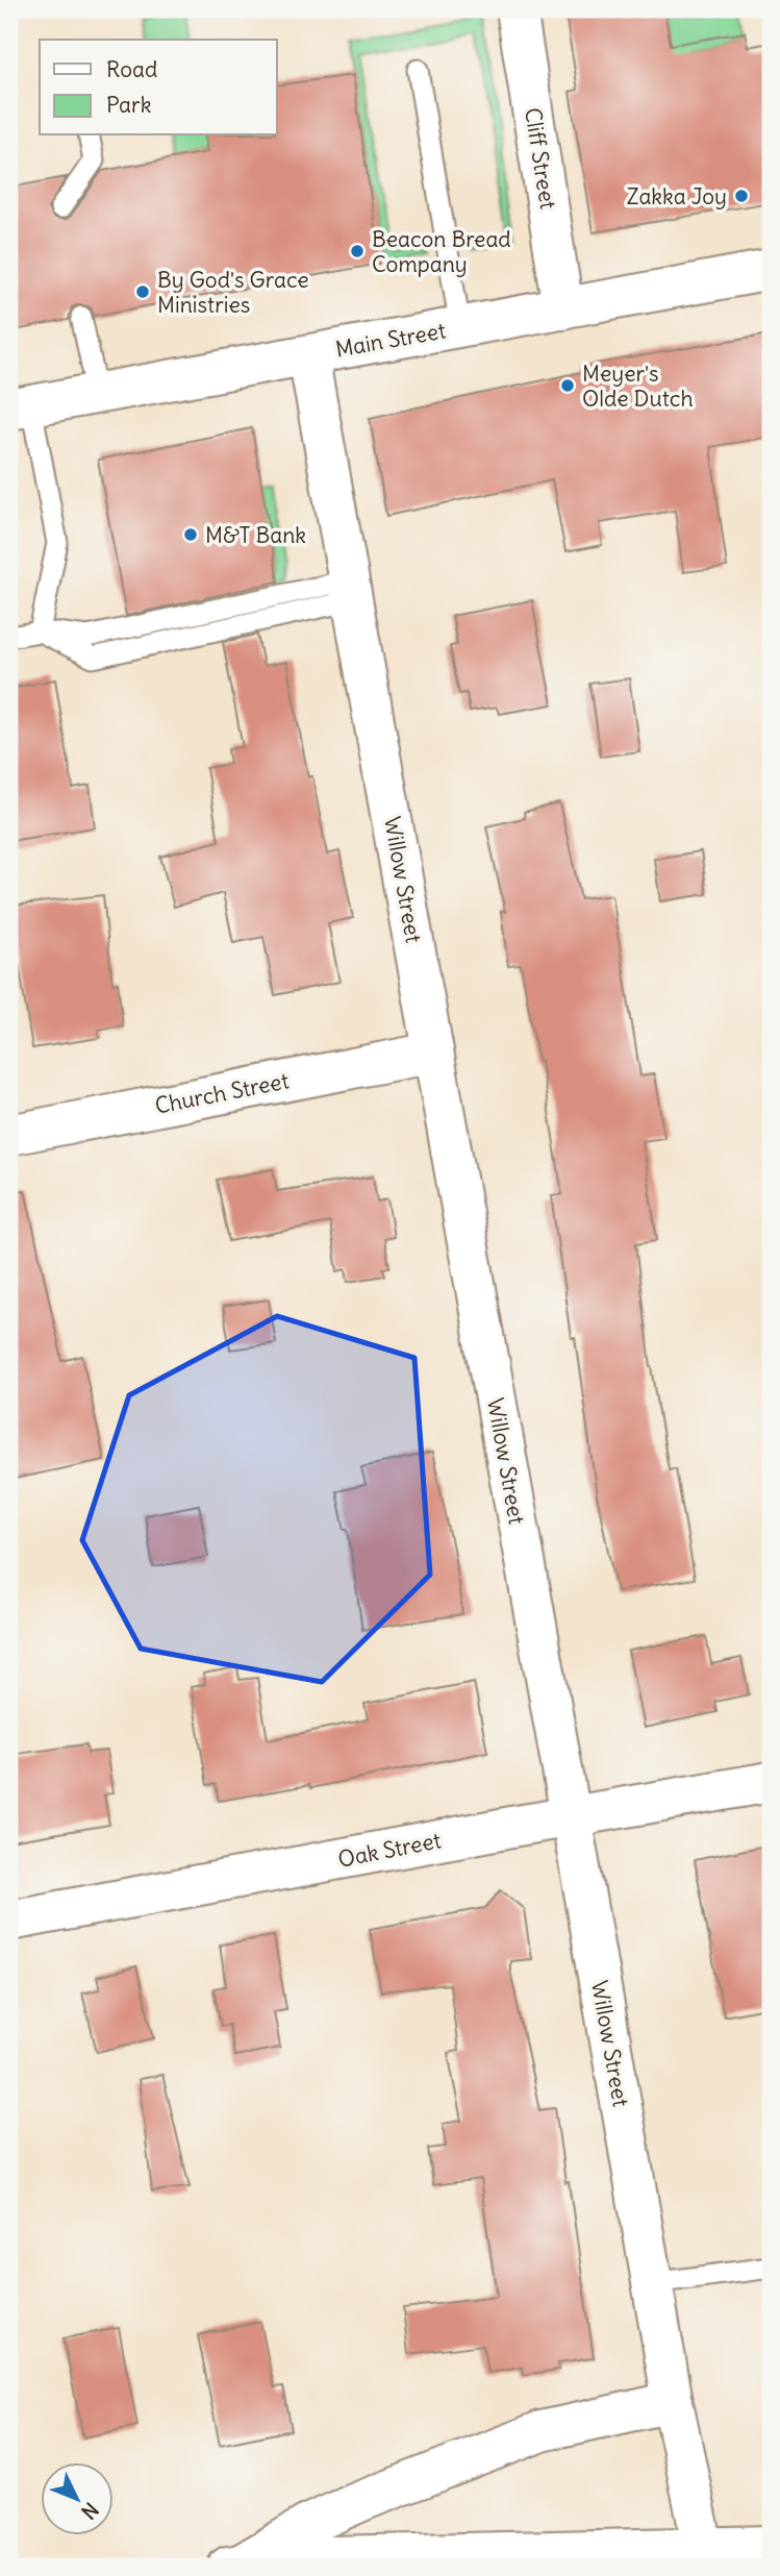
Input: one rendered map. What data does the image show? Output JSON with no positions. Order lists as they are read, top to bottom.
{
  "streets": {
    "street": [
      "Cliff Street",
      "Main Street",
      "Willow Street",
      "Church Street",
      "Oak Street"
    ]
  },
  "crossings": [
    ["Cliff Street", "Main Street"],
    ["Main Street", "Willow Street"],
    ["Willow Street", "Church Street"],
    ["Willow Street", "Oak Street"]
  ],
  "places": [
    "Zakka Joy",
    "Beacon Bread Company",
    "By God's Grace Ministries",
    "Meyer's Olde Dutch",
    "M&T Bank"
  ],
  "legend": ["Road", "Park"],
  "north": "bottom right"
}
